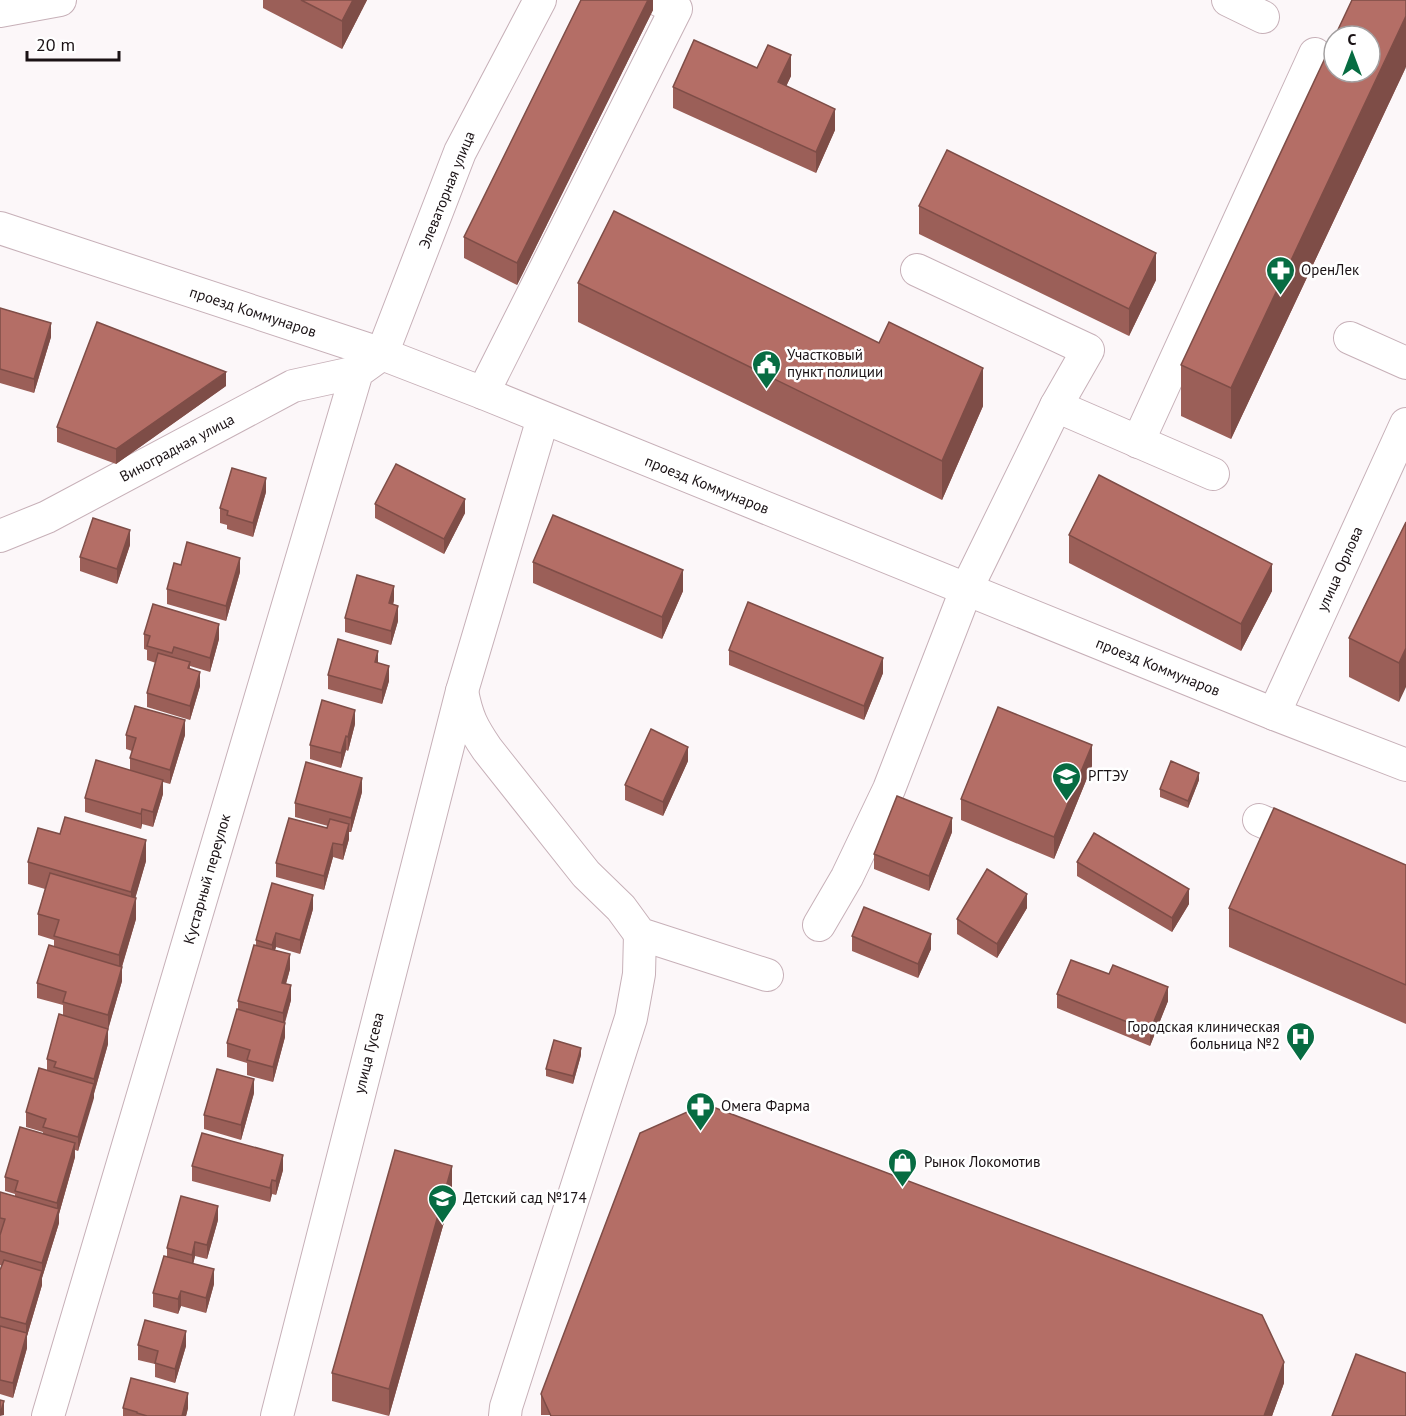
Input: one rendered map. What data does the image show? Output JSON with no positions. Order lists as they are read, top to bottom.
{
  "streets": {
    "street": [
      "Элеваторная улица",
      "проезд Коммунаров",
      "Виноградная улица",
      "улица Орлова",
      "Кустарный переулок",
      "улица Гусева"
    ]
  },
  "crossings": [
    ["Элеваторная улица", "проезд Коммунаров"],
    ["проезд Коммунаров", "улица Орлова"],
    ["проезд Коммунаров", "улица Гусева"],
    ["Виноградная улица", "Кустарный переулок"]
  ],
  "places": {
    "pharmacy": ["ОренЛек", "Омега Фарма"],
    "public building": ["Участковый пункт полиции"],
    "school or university": ["РГТЭУ", "Детский сад №174"],
    "hospital": ["Городская клиническая больница №2"],
    "shop": ["Рынок Локомотив"]
  },
  "scale_bar": "20 m",
  "north": "top"
}
